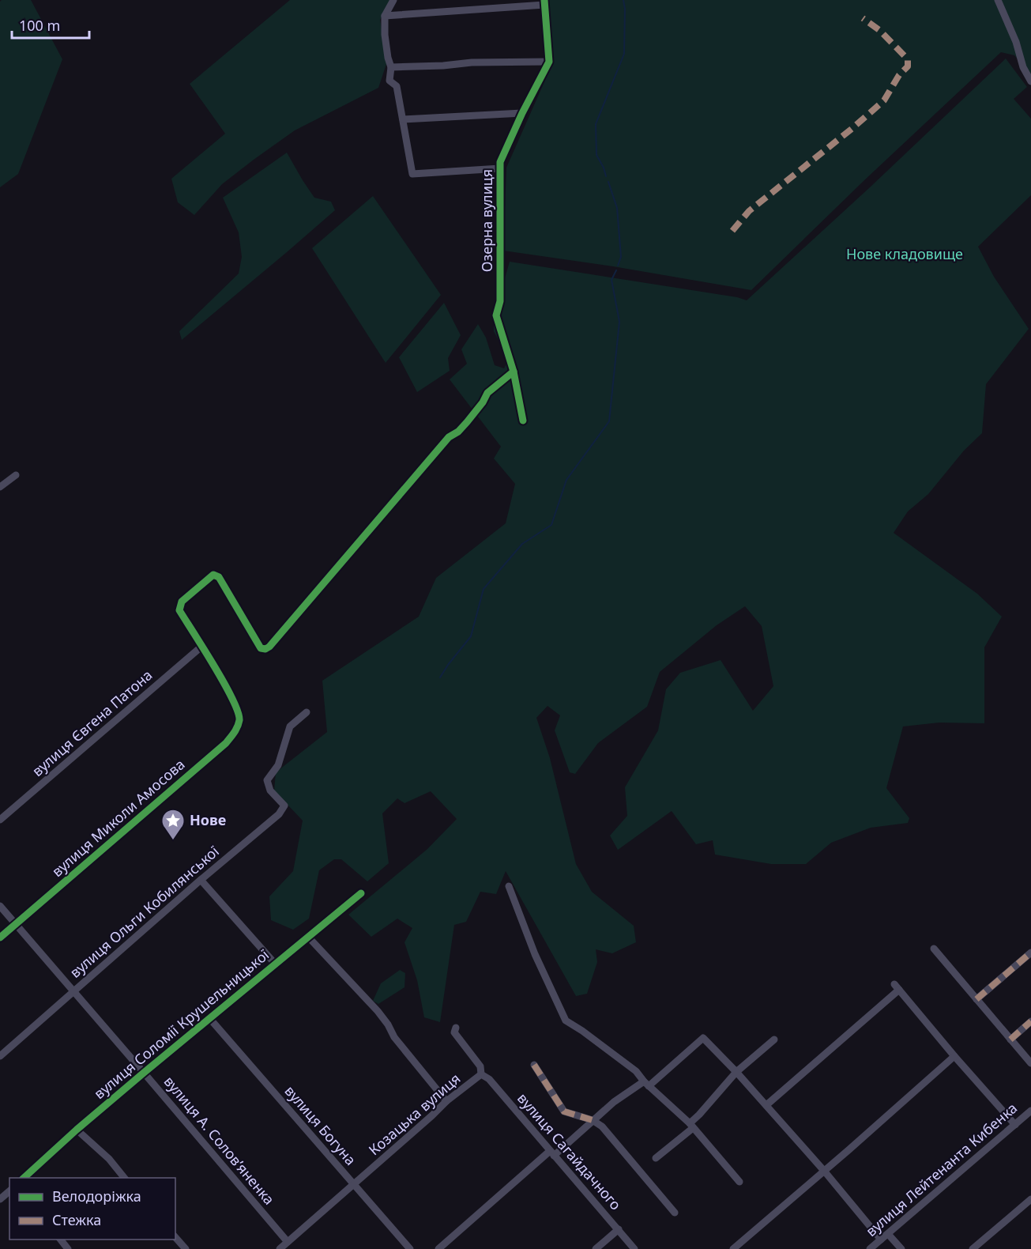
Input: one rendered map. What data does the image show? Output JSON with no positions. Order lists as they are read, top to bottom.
{
  "streets": {
    "street": [
      "Озерна вулиця",
      "вулиця Євгена Патона",
      "вулиця Миколи Амосова",
      "вулиця Ольги Кобилянської",
      "вулиця Соломії Крушельницької",
      "Козацька вулиця",
      "вулиця Богуна",
      "вулиця А. Соловʼяненка",
      "вулиця Сагайдачного",
      "вулиця Лейтенанта Кибенка"
    ]
  },
  "crossings": [
    ["вулиця Євгена Патона", "вулиця Миколи Амосова"],
    ["вулиця Миколи Амосова", "вулиця А. Соловʼяненка"],
    ["вулиця Ольги Кобилянської", "вулиця А. Соловʼяненка"],
    ["вулиця Соломії Крушельницької", "вулиця Богуна"],
    ["вулиця Соломії Крушельницької", "вулиця А. Соловʼяненка"],
    ["Козацька вулиця", "вулиця Богуна"],
    ["Козацька вулиця", "вулиця А. Соловʼяненка"],
    ["Козацька вулиця", "вулиця Сагайдачного"]
  ],
  "parks": ["Нове кладовище"],
  "places": {
    "place": ["Нове"]
  },
  "legend": ["Велодоріжка", "Стежка"],
  "scale_bar": "100 m"
}
